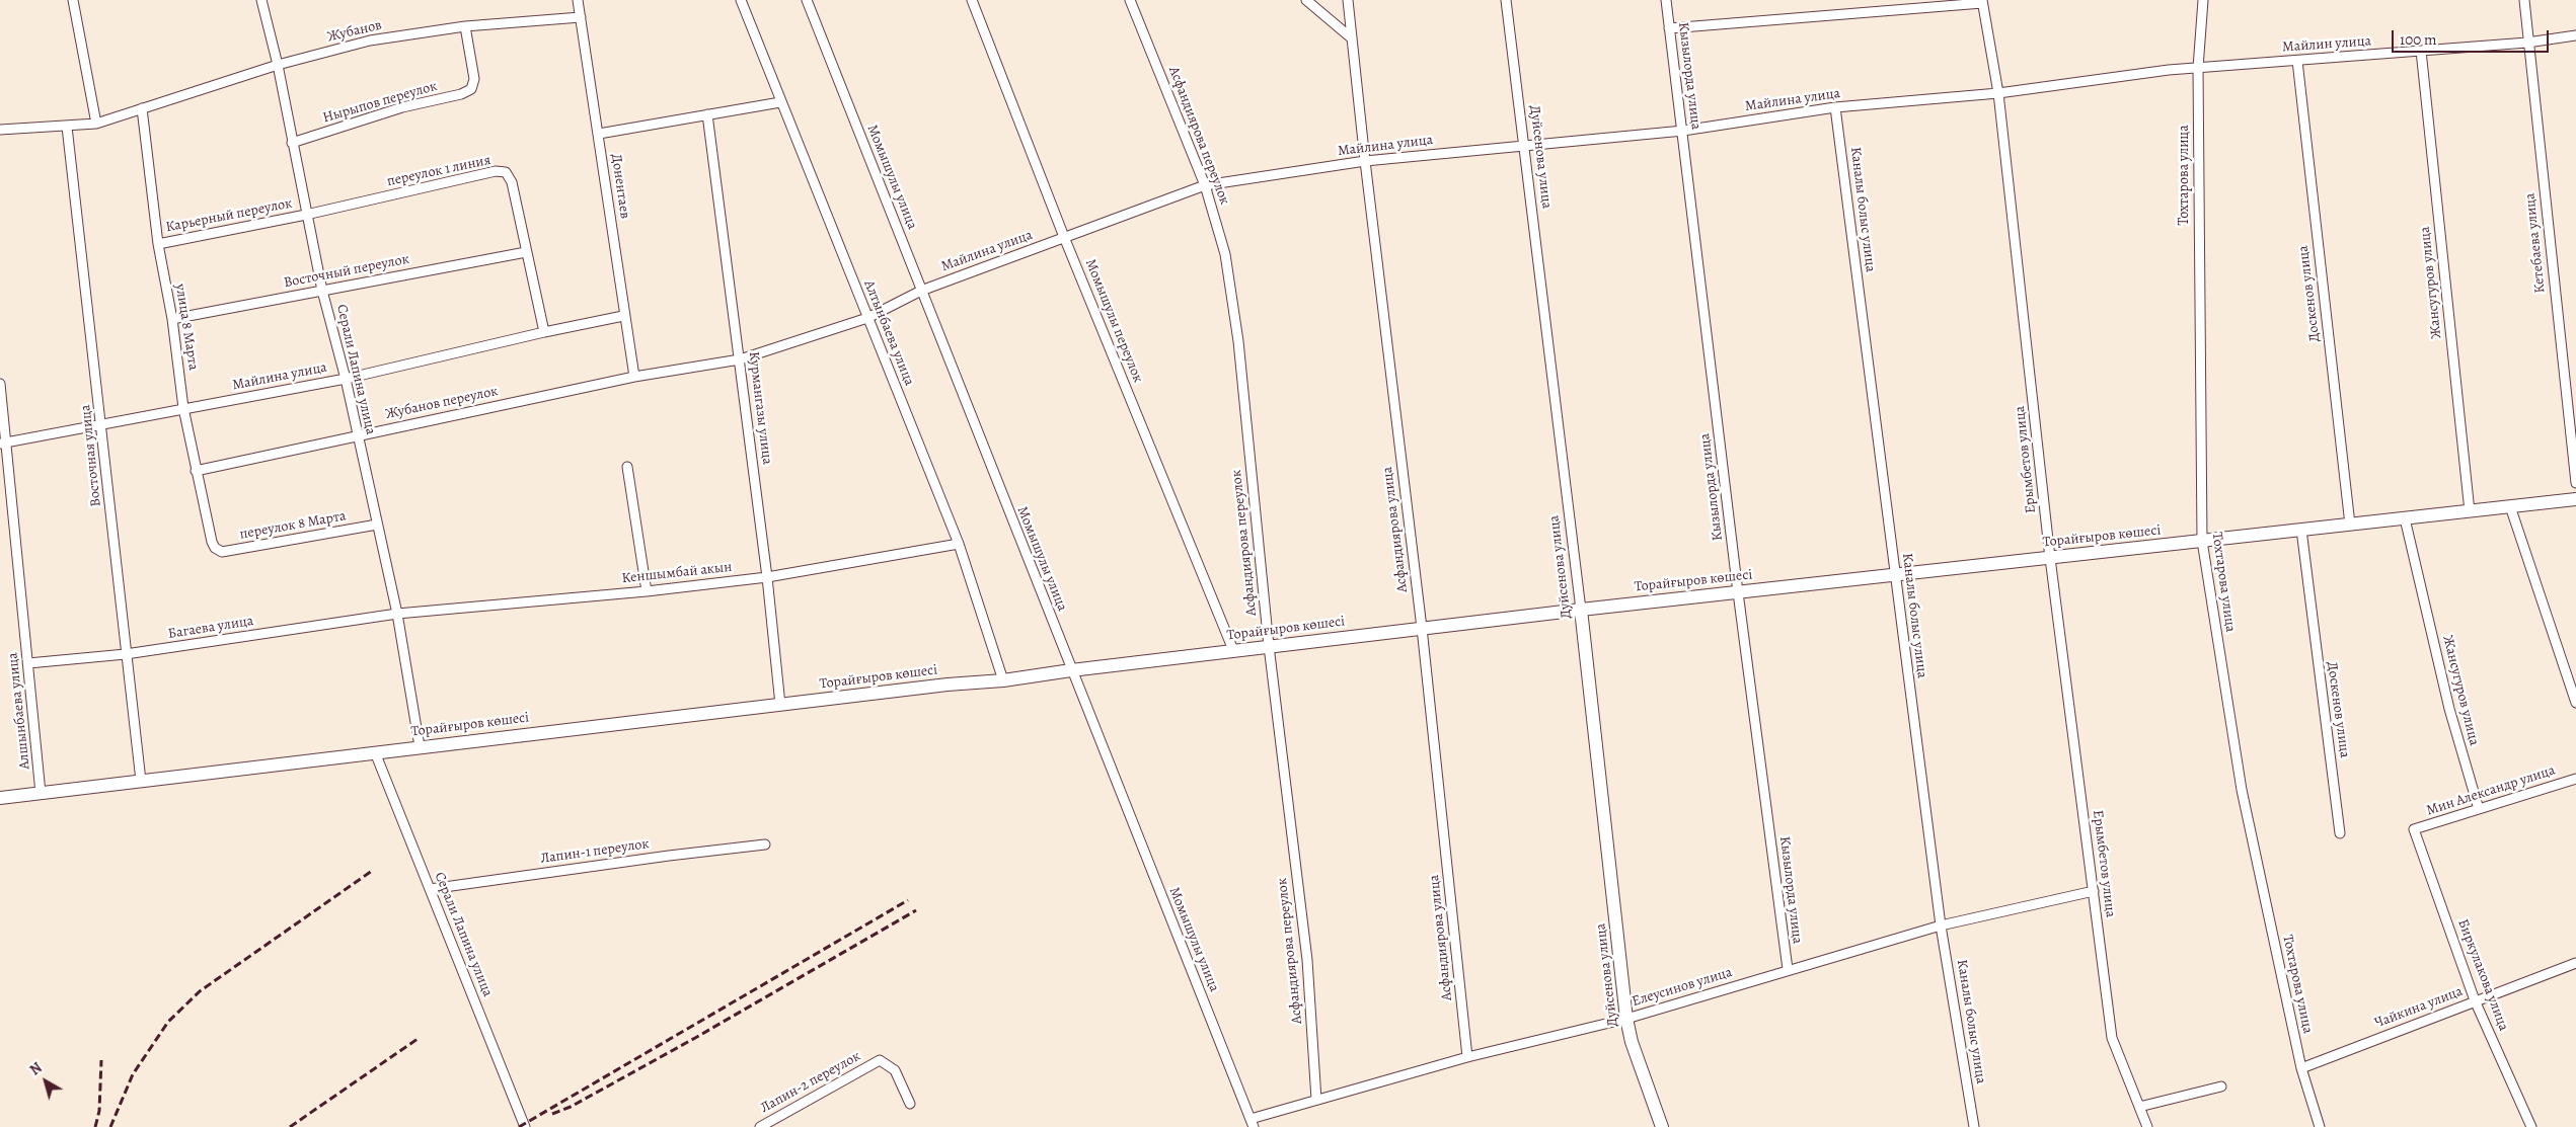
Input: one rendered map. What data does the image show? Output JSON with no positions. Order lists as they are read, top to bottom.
{
  "streets": {
    "street": [
      "Жубанов",
      "Майлин улица",
      "Кызылорда улица",
      "Майлина улица",
      "Нырыпов переулок",
      "Асфандиярова переулок",
      "Дуйсенова улица",
      "переулок 1 линия",
      "Тохтарова улица",
      "Момышулы улица",
      "Донентаев",
      "Каналы болыс улица",
      "Карьерный переулок",
      "Кетебаева улица",
      "Восточный переулок",
      "Жансугуров улица",
      "Доскенов улица",
      "Момышулы переулок",
      "улица 8 Марта",
      "Алтынбаева улица",
      "Серали Лапина улица",
      "Жубанов переулок",
      "Курмангазы улица",
      "Восточная улица",
      "Ерымбетов улица",
      "переулок 8 Марта",
      "Асфандиярова улица",
      "Торайғыров көшесі",
      "Кеншымбай акын",
      "Багаева улица",
      "Алшынбаева улица",
      "Мин Александр улица",
      "Лапин-1 переулок",
      "Биркулакова улица",
      "Елеусинов улица",
      "Чайкина улица",
      "Лапин-2 переулок"
    ]
  },
  "crossings": [
    ["Жубанов", "Нырыпов переулок"],
    ["Жубанов", "Донентаев"],
    ["Жубанов", "улица 8 Марта"],
    ["Жубанов", "Серали Лапина улица"],
    ["Жубанов", "Восточная улица"],
    ["Майлин улица", "Майлина улица"],
    ["Майлин улица", "Тохтарова улица"],
    ["Майлин улица", "Кетебаева улица"],
    ["Майлин улица", "Жансугуров улица"],
    ["Майлин улица", "Доскенов улица"],
    ["Кызылорда улица", "Майлина улица"],
    ["Кызылорда улица", "Торайғыров көшесі"],
    ["Кызылорда улица", "Елеусинов улица"],
    ["Майлина улица", "Асфандиярова переулок"],
    ["Майлина улица", "Дуйсенова улица"],
    ["Майлина улица", "переулок 1 линия"],
    ["Майлина улица", "Момышулы улица"],
    ["Майлина улица", "Донентаев"],
    ["Майлина улица", "Каналы болыс улица"],
    ["Майлина улица", "Момышулы переулок"],
    ["Майлина улица", "улица 8 Марта"],
    ["Майлина улица", "Алтынбаева улица"],
    ["Майлина улица", "Серали Лапина улица"],
    ["Майлина улица", "Жубанов переулок"],
    ["Майлина улица", "Курмангазы улица"],
    ["Майлина улица", "Восточная улица"],
    ["Майлина улица", "Ерымбетов улица"],
    ["Майлина улица", "Асфандиярова улица"],
    ["Майлина улица", "Алшынбаева улица"],
    ["Нырыпов переулок", "Серали Лапина улица"],
    ["Асфандиярова переулок", "Торайғыров көшесі"],
    ["Асфандиярова переулок", "Елеусинов улица"],
    ["Дуйсенова улица", "Торайғыров көшесі"],
    ["Дуйсенова улица", "Елеусинов улица"],
    ["переулок 1 линия", "Карьерный переулок"],
    ["переулок 1 линия", "Восточный переулок"],
    ["переулок 1 линия", "Серали Лапина улица"],
    ["Тохтарова улица", "Торайғыров көшесі"],
    ["Тохтарова улица", "Чайкина улица"],
    ["Момышулы улица", "Торайғыров көшесі"],
    ["Момышулы улица", "Елеусинов улица"],
    ["Донентаев", "Жубанов переулок"],
    ["Каналы болыс улица", "Торайғыров көшесі"],
    ["Каналы болыс улица", "Елеусинов улица"],
    ["Карьерный переулок", "улица 8 Марта"],
    ["Карьерный переулок", "Серали Лапина улица"],
    ["Восточный переулок", "улица 8 Марта"],
    ["Восточный переулок", "Серали Лапина улица"],
    ["Жансугуров улица", "Торайғыров көшесі"],
    ["Жансугуров улица", "Мин Александр улица"],
    ["Доскенов улица", "Торайғыров көшесі"],
    ["Момышулы переулок", "Торайғыров көшесі"],
    ["улица 8 Марта", "Жубанов переулок"],
    ["улица 8 Марта", "переулок 8 Марта"],
    ["Алтынбаева улица", "Торайғыров көшесі"],
    ["Алтынбаева улица", "Кеншымбай акын"],
    ["Серали Лапина улица", "Жубанов переулок"],
    ["Серали Лапина улица", "переулок 8 Марта"],
    ["Серали Лапина улица", "Торайғыров көшесі"],
    ["Серали Лапина улица", "Кеншымбай акын"],
    ["Серали Лапина улица", "Багаева улица"],
    ["Серали Лапина улица", "Лапин-1 переулок"],
    ["Курмангазы улица", "Торайғыров көшесі"],
    ["Курмангазы улица", "Кеншымбай акын"],
    ["Восточная улица", "Торайғыров көшесі"],
    ["Восточная улица", "Багаева улица"],
    ["Ерымбетов улица", "Торайғыров көшесі"],
    ["Ерымбетов улица", "Елеусинов улица"],
    ["Асфандиярова улица", "Торайғыров көшесі"],
    ["Асфандиярова улица", "Елеусинов улица"],
    ["Торайғыров көшесі", "Алшынбаева улица"],
    ["Кеншымбай акын", "Багаева улица"],
    ["Багаева улица", "Алшынбаева улица"],
    ["Мин Александр улица", "Биркулакова улица"],
    ["Биркулакова улица", "Чайкина улица"]
  ],
  "scale_bar": "100 m",
  "north": "top left"
}
